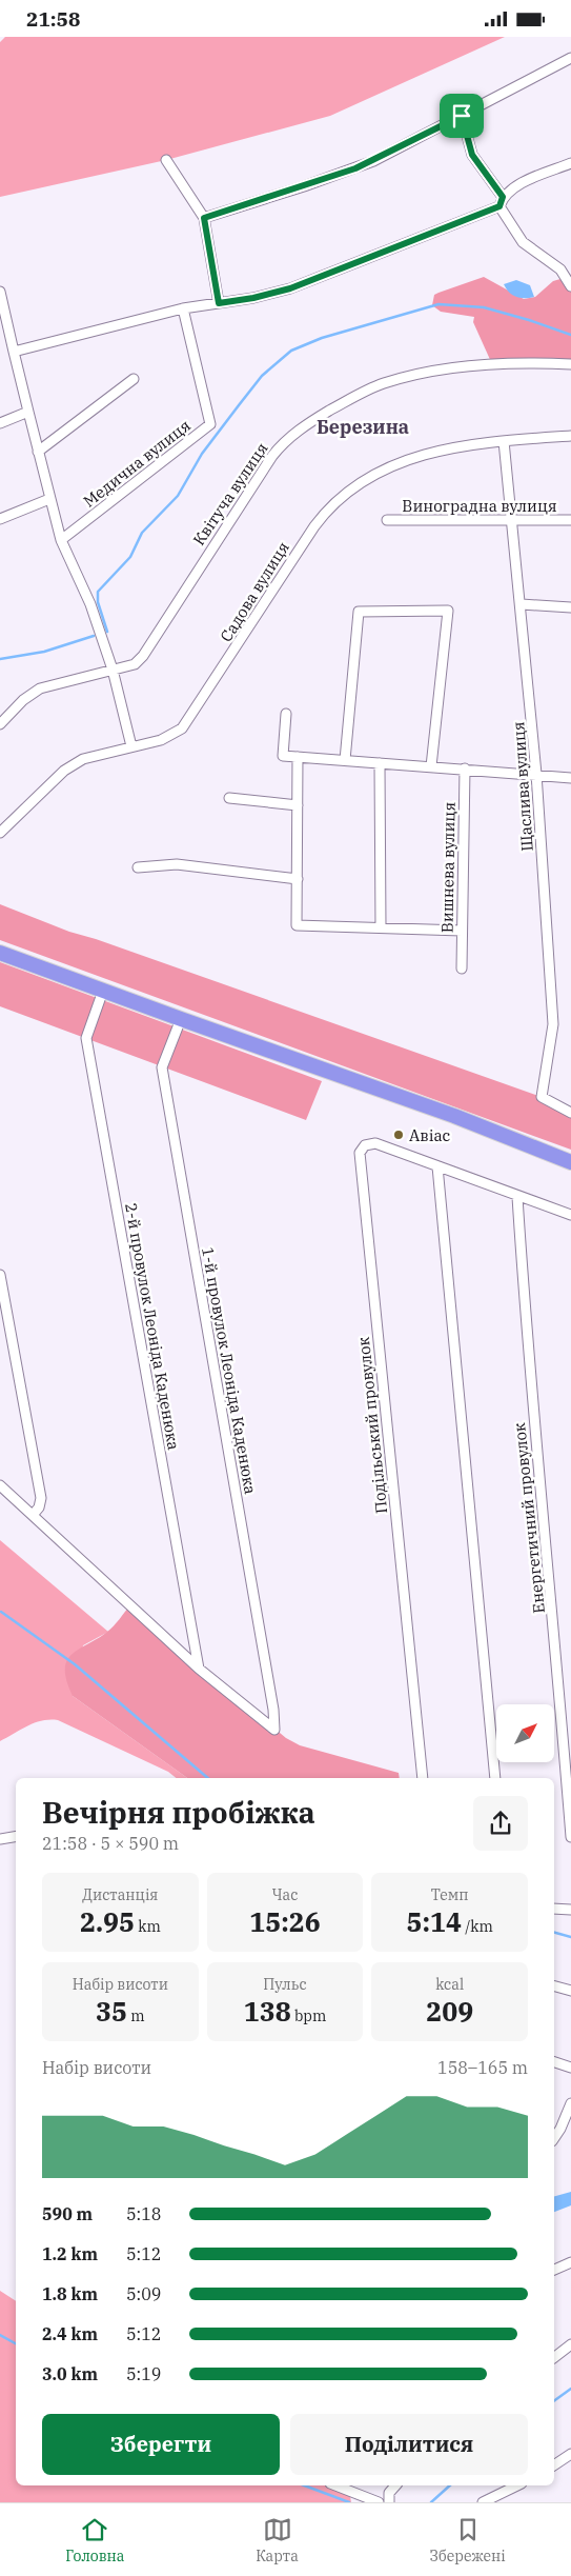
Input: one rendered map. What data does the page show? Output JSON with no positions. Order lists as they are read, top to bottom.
{
  "streets": {
    "street": [
      "Медична вулиця",
      "Квітуча вулиця",
      "Виноградна вулиця",
      "Садова вулиця",
      "Щаслива вулиця",
      "Вишнева вулиця",
      "2-й провулок Леоніда Каденюка",
      "1-й провулок Леоніда Каденюка",
      "Подільський провулок",
      "Енергетичний провулок"
    ]
  },
  "crossings": [
    ["Виноградна вулиця", "Щаслива вулиця"],
    ["Садова вулиця", "Щаслива вулиця"],
    ["2-й провулок Леоніда Каденюка", "1-й провулок Леоніда Каденюка"],
    ["Подільський провулок", "Енергетичний провулок"]
  ],
  "districts": ["Березина"],
  "places": ["Авіас"],
  "north": "top right",
  "page": {
    "status": "21:58",
    "heading": ["Вечірня пробіжка", "21:58 · 5 × 590 m"],
    "stats": [
      ["Дистанція", "2.95 km"],
      ["Час", "15:26"],
      ["Темп", "5:14 /km"],
      ["Набір висоти", "35 m"],
      ["Пульс", "138 bpm"],
      ["kcal", "209"]
    ],
    "chart": ["Набір висоти", "158–165 m"],
    "list": [
      {
        "name": "590 m",
        "note": "5:18"
      },
      {
        "name": "1.2 km",
        "note": "5:12"
      },
      {
        "name": "1.8 km",
        "note": "5:09"
      },
      {
        "name": "2.4 km",
        "note": "5:12"
      },
      {
        "name": "3.0 km",
        "note": "5:19"
      }
    ],
    "buttons": ["Зберегти", "Поділитися"],
    "tabs": ["Головна", "Карта", "Збережені"]
  }
}
